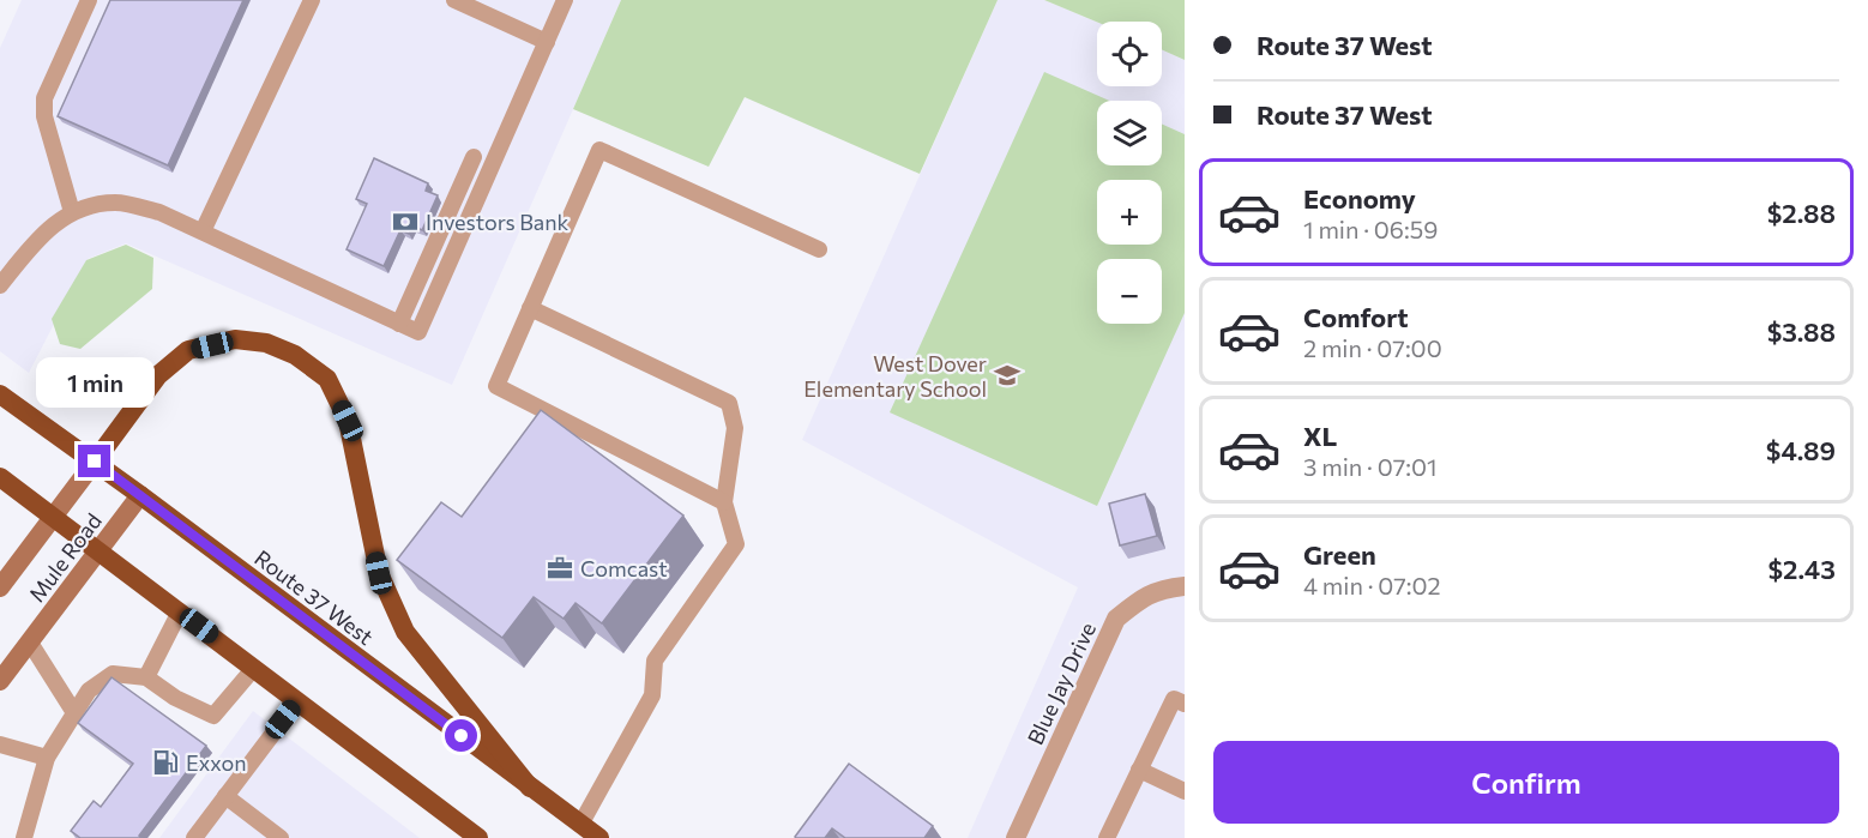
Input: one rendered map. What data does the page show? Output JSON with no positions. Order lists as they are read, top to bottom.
{
  "streets": {
    "highway": ["Route 37 West"],
    "main road": ["Mule Road"],
    "street": ["Blue Jay Drive"]
  },
  "crossings": [
    ["Mule Road", "Route 37 West"]
  ],
  "places": {
    "bank": ["Investors Bank"],
    "school or university": ["West Dover Elementary School"],
    "office": ["Comcast"],
    "fuel station": ["Exxon"]
  },
  "page": {
    "banner": ["Route 37 West", "Route 37 West"],
    "map_buttons": ["+", "−"],
    "list": [
      {
        "name": "Economy",
        "note": "1 min · 06:59",
        "value": "$2.88"
      },
      {
        "name": "Comfort",
        "note": "2 min · 07:00",
        "value": "$3.88"
      },
      {
        "name": "XL",
        "note": "3 min · 07:01",
        "value": "$4.89"
      },
      {
        "name": "Green",
        "note": "4 min · 07:02",
        "value": "$2.43"
      }
    ],
    "bubble": "1 min",
    "buttons": "Confirm"
  }
}
